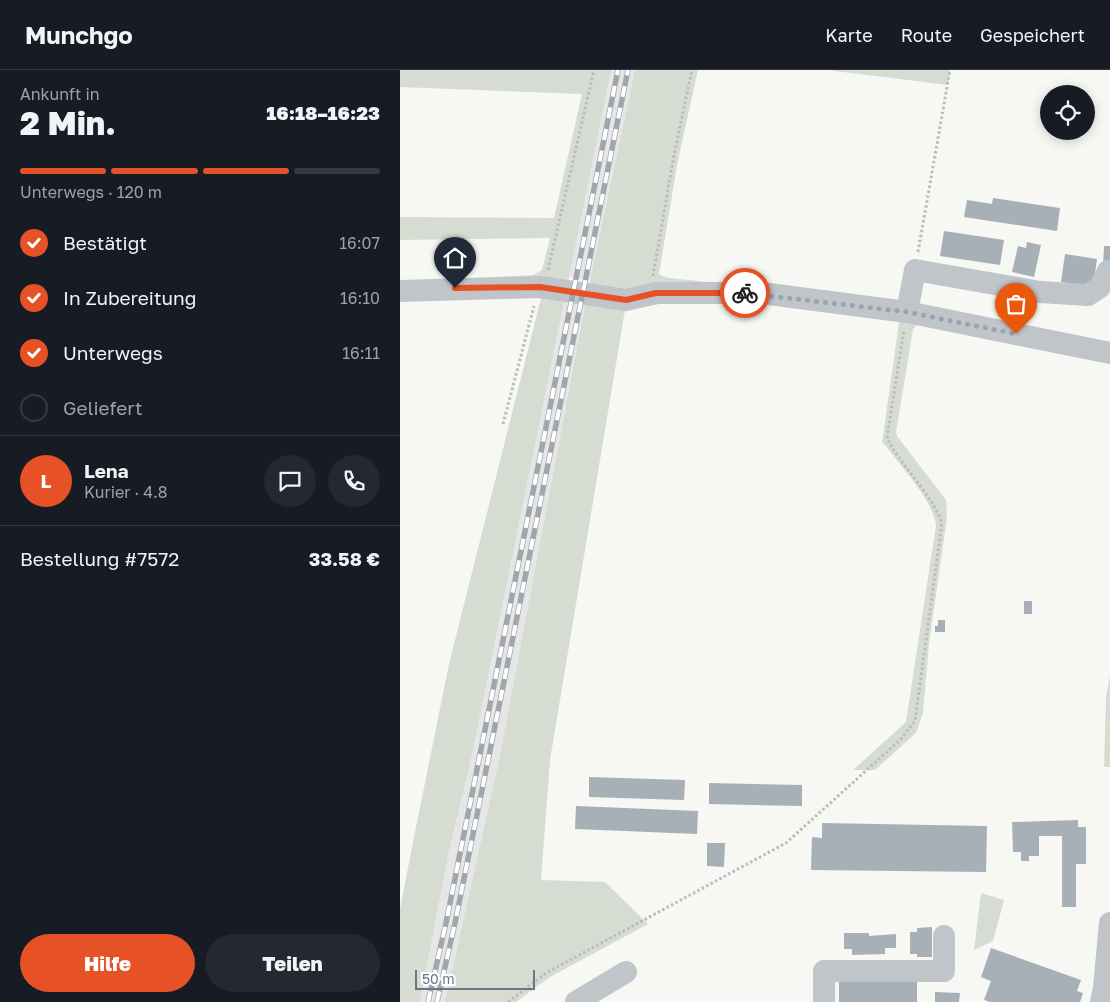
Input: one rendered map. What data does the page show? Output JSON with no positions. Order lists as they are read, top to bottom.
{
  "scale_bar": "50 m",
  "page": {
    "header": "Munchgo",
    "nav": ["Karte", "Route", "Gespeichert"],
    "heading": ["2 Min.", "Ankunft in", "16:18–16:23"],
    "panel": [
      "Lena",
      "Kurier · 4.8",
      "Bestellung #7572",
      "33.58 €"
    ],
    "bar": "Unterwegs · 120 m",
    "list": [
      ["Bestätigt", "16:07"],
      ["In Zubereitung", "16:10"],
      ["Unterwegs", "16:11"],
      "Geliefert"
    ],
    "round": "L",
    "buttons": ["Hilfe", "Teilen"],
    "scale": "50 m"
  }
}
